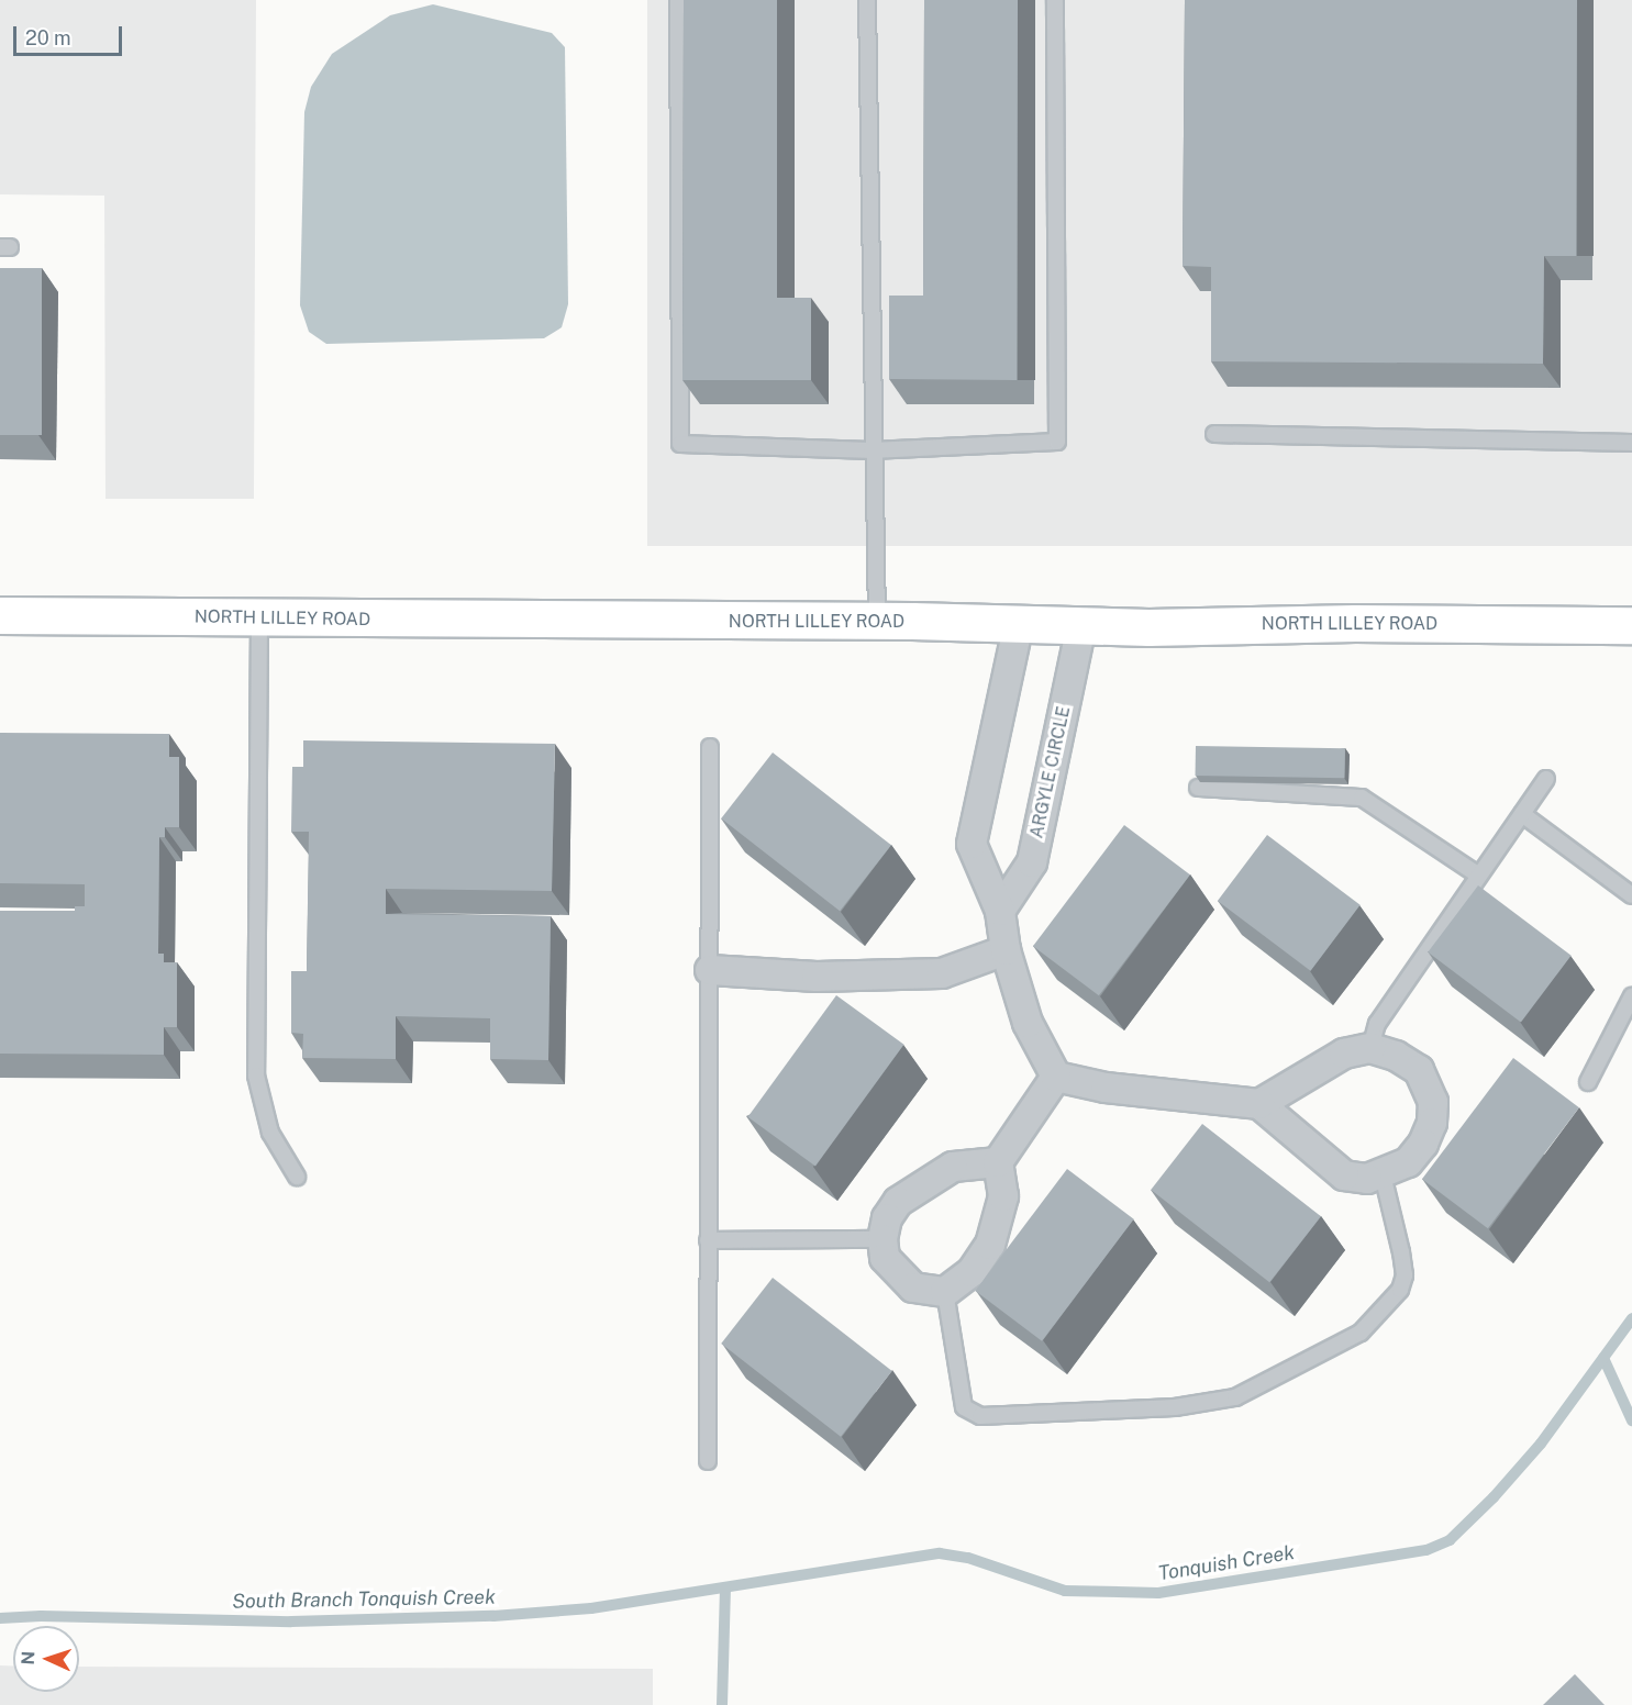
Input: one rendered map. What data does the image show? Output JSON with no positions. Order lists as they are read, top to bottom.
{
  "streets": {
    "street": ["NORTH LILLEY ROAD", "ARGYLE CIRCLE"]
  },
  "crossings": [
    ["NORTH LILLEY ROAD", "ARGYLE CIRCLE"]
  ],
  "water": ["Tonquish Creek", "South Branch Tonquish Creek"],
  "scale_bar": "20 m",
  "north": "left"
}
